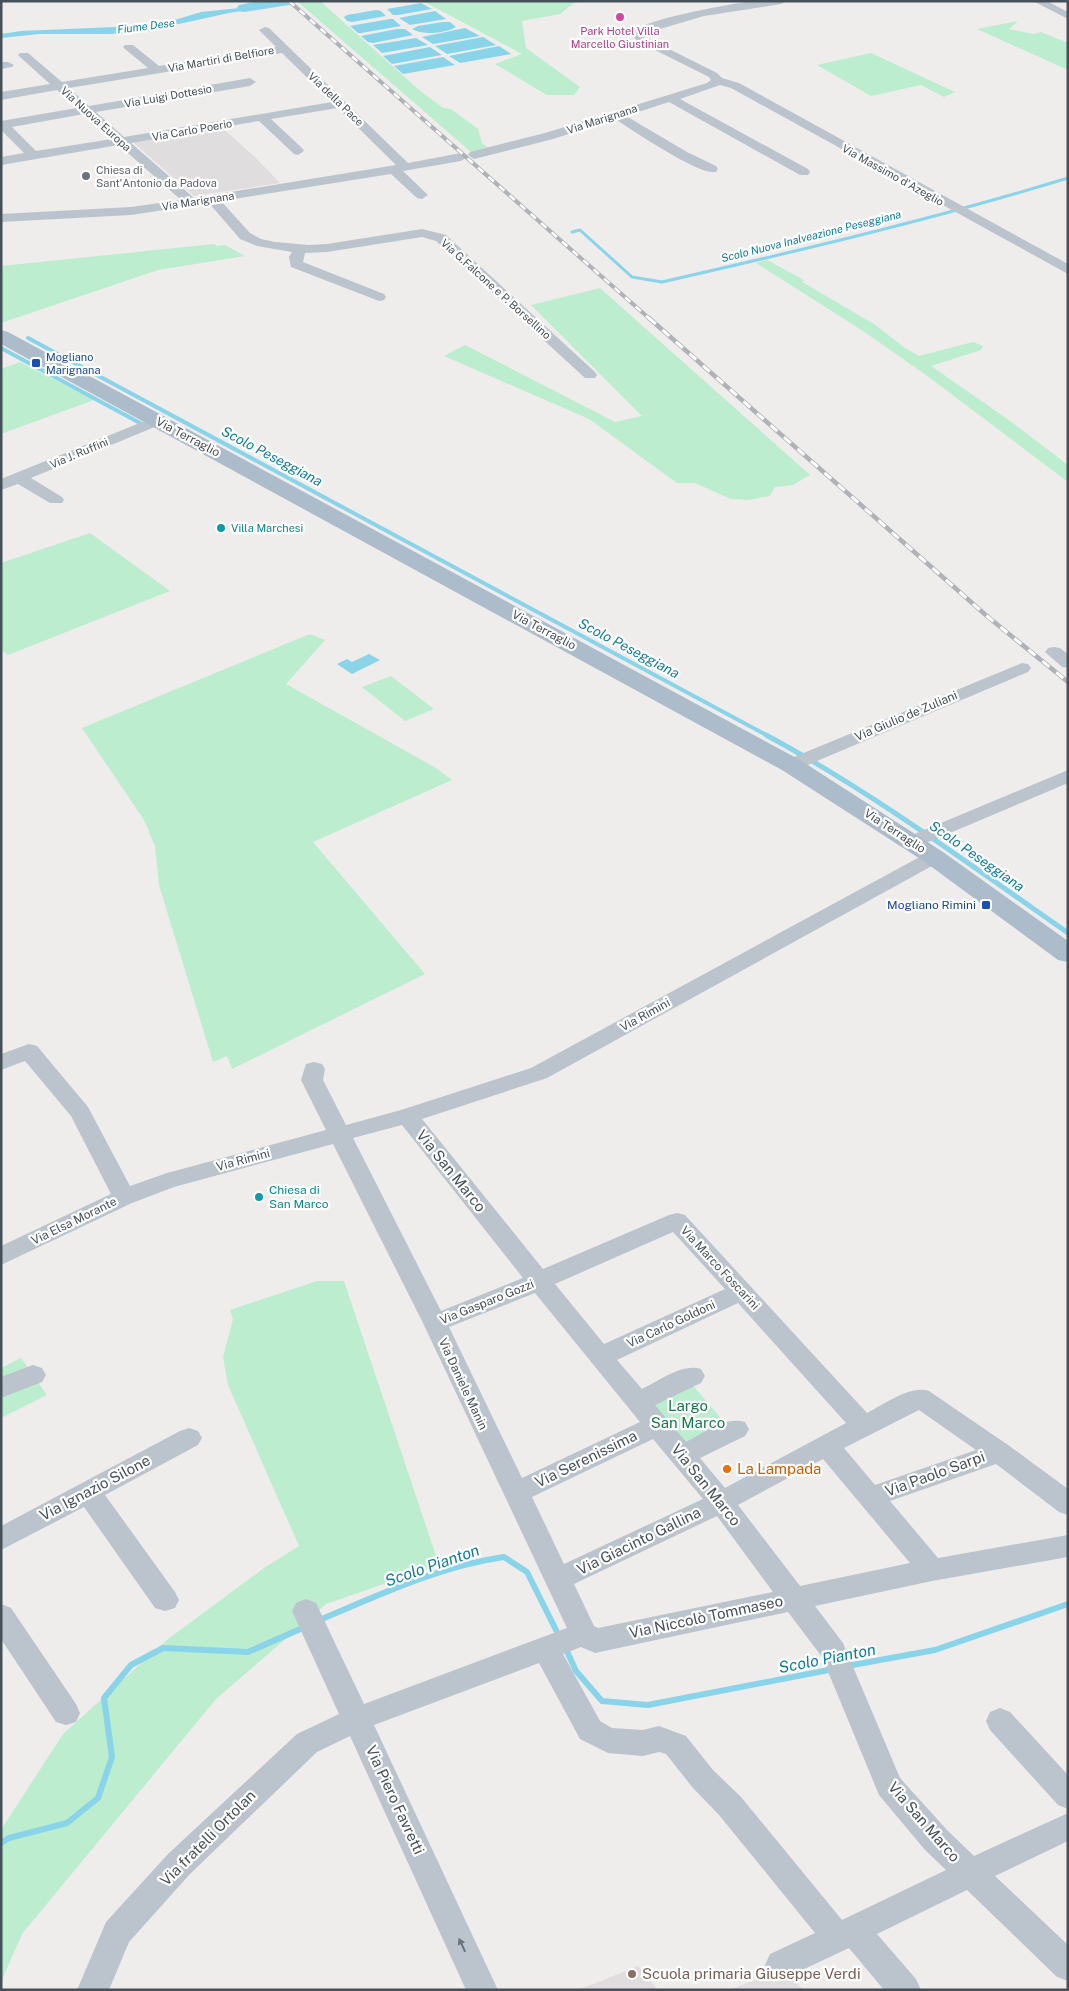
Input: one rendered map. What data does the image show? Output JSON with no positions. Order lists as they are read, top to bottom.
{
  "streets": {
    "main road": ["Via Terraglio"],
    "street": [
      "Via Martiri di Belfiore",
      "Via Luigi Dottesio",
      "Via della Pace",
      "Via Nuova Europa",
      "Via Marignana",
      "Via Carlo Poerio",
      "Via Massimo d'Azeglio",
      "Via G.Falcone e P. Borsellino",
      "Via J. Ruffini",
      "Via Giulio de Zuliani",
      "Via Rimini",
      "Via San Marco",
      "Via Elsa Morante",
      "Via Marco Foscarini",
      "Via Gasparo Gozzi",
      "Via Carlo Goldoni",
      "Via Daniele Manin",
      "Via Serenissima",
      "Via Paolo Sarpi",
      "Via Ignazio Silone",
      "Via Giacinto Gallina",
      "Via Niccolò Tommaseo",
      "Via Piero Favretti",
      "Via fratelli Ortolan"
    ]
  },
  "crossings": [
    ["Via Martiri di Belfiore", "Via della Pace"],
    ["Via Martiri di Belfiore", "Via Nuova Europa"],
    ["Via Luigi Dottesio", "Via Nuova Europa"],
    ["Via della Pace", "Via Marignana"],
    ["Via della Pace", "Via Carlo Poerio"],
    ["Via Nuova Europa", "Via Marignana"],
    ["Via Nuova Europa", "Via Carlo Poerio"],
    ["Via Marignana", "Via Massimo d'Azeglio"],
    ["Via Marignana", "Via G.Falcone e P. Borsellino"],
    ["Via Terraglio", "Via J. Ruffini"],
    ["Via Terraglio", "Via Giulio de Zuliani"],
    ["Via Terraglio", "Via Rimini"],
    ["Via Rimini", "Via San Marco"],
    ["Via Rimini", "Via Elsa Morante"],
    ["Via Rimini", "Via Daniele Manin"],
    ["Via San Marco", "Via Marco Foscarini"],
    ["Via San Marco", "Via Gasparo Gozzi"],
    ["Via San Marco", "Via Carlo Goldoni"],
    ["Via San Marco", "Via Serenissima"],
    ["Via San Marco", "Via Giacinto Gallina"],
    ["Via San Marco", "Via Niccolò Tommaseo"],
    ["Via Marco Foscarini", "Via Gasparo Gozzi"],
    ["Via Marco Foscarini", "Via Carlo Goldoni"],
    ["Via Marco Foscarini", "Via Giacinto Gallina"],
    ["Via Gasparo Gozzi", "Via Daniele Manin"],
    ["Via Daniele Manin", "Via Serenissima"],
    ["Via Daniele Manin", "Via Giacinto Gallina"],
    ["Via Daniele Manin", "Via Niccolò Tommaseo"],
    ["Via Paolo Sarpi", "Via Giacinto Gallina"],
    ["Via Piero Favretti", "Via fratelli Ortolan"]
  ],
  "one_way": ["Via Piero Favretti"],
  "water": [
    "Fiume Dese",
    "Scolo Nuova Inalveazione Peseggiana",
    "Scolo Peseggiana",
    "Scolo Pianton"
  ],
  "parks": ["Largo San Marco"],
  "places": {
    "other": [
      "Park Hotel Villa Marcello Giustinian",
      "Chiesa di Sant'Antonio da Padova",
      "Villa Marchesi",
      "Chiesa di San Marco",
      "La Lampada",
      "Scuola primaria Giuseppe Verdi"
    ],
    "transit": ["Mogliano Marignana", "Mogliano Rimini"]
  }
}
